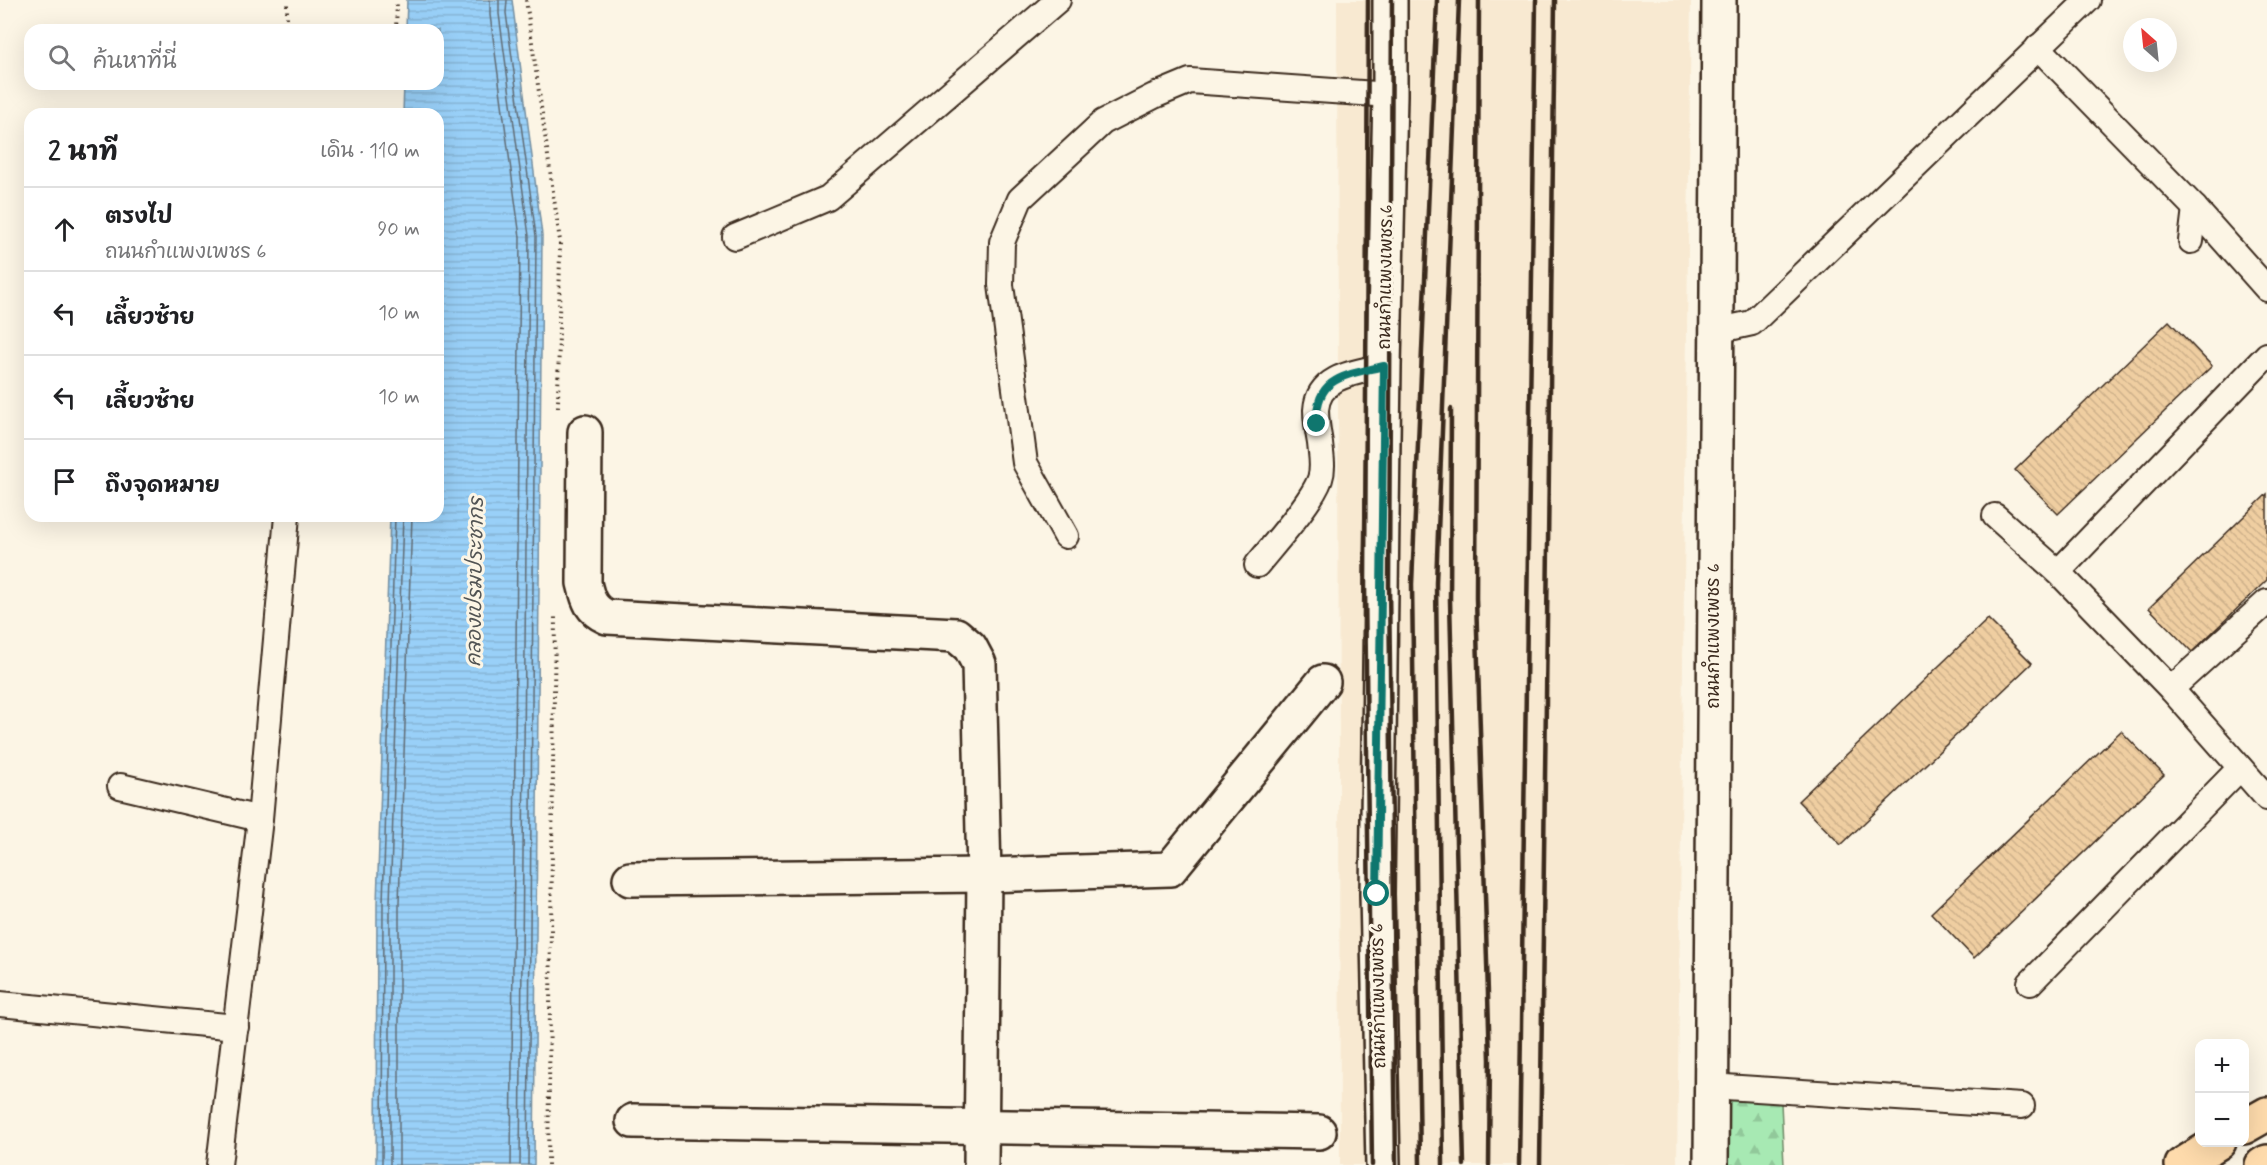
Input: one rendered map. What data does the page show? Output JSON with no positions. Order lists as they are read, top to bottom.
{
  "streets": {
    "street": ["ถนนกำแพงเพชร 6"]
  },
  "water": ["คลองเปรมประชากร"],
  "north": "top left",
  "page": {
    "search": "ค้นหาที่นี่",
    "heading": ["2 นาที", "เดิน · 110 m"],
    "list": [
      ["ตรงไป", "ถนนกำแพงเพชร 6", "90 m"],
      ["เลี้ยวซ้าย", "10 m"],
      ["เลี้ยวซ้าย", "10 m"],
      "ถึงจุดหมาย"
    ],
    "map_buttons": ["+", "−"]
  }
}
